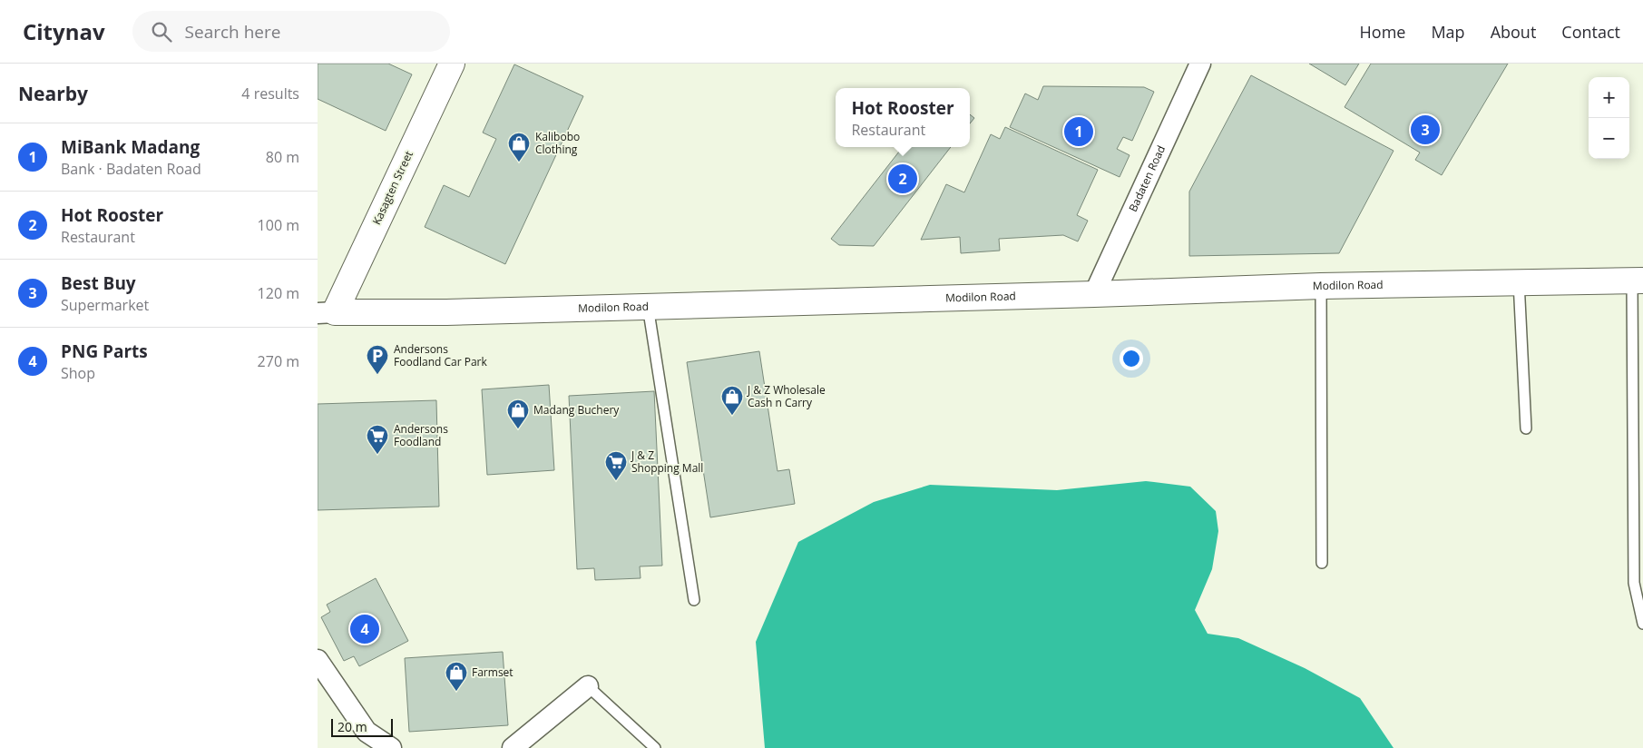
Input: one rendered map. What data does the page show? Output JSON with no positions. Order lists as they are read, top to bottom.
{
  "streets": {
    "street": ["Badaten Road", "Kasagten Street", "Modilon Road"]
  },
  "crossings": [
    ["Badaten Road", "Modilon Road"],
    ["Kasagten Street", "Modilon Road"]
  ],
  "places": {
    "shop": [
      "Kalibobo Clothing",
      "J & Z Wholesale Cash n Carry",
      "Madang Buchery",
      "Farmset"
    ],
    "parking": ["Andersons Foodland Car Park"],
    "supermarket": ["Andersons Foodland", "J & Z Shopping Mall"]
  },
  "scale_bar": "20 m",
  "page": {
    "header": "Citynav",
    "search": "Search here",
    "nav": [
      "Home",
      "Map",
      "About",
      "Contact"
    ],
    "heading": ["Nearby", "4 results"],
    "map_buttons": ["+", "−"],
    "popup": ["Hot Rooster", "Restaurant"],
    "pins": [
      "3",
      "1",
      "2",
      "4"
    ],
    "list": [
      {
        "mark": "1",
        "name": "MiBank Madang",
        "note": "Bank · Badaten Road",
        "value": "80 m"
      },
      {
        "mark": "2",
        "name": "Hot Rooster",
        "note": "Restaurant",
        "value": "100 m"
      },
      {
        "mark": "3",
        "name": "Best Buy",
        "note": "Supermarket",
        "value": "120 m"
      },
      {
        "mark": "4",
        "name": "PNG Parts",
        "note": "Shop",
        "value": "270 m"
      }
    ],
    "scale": "20 m"
  }
}
